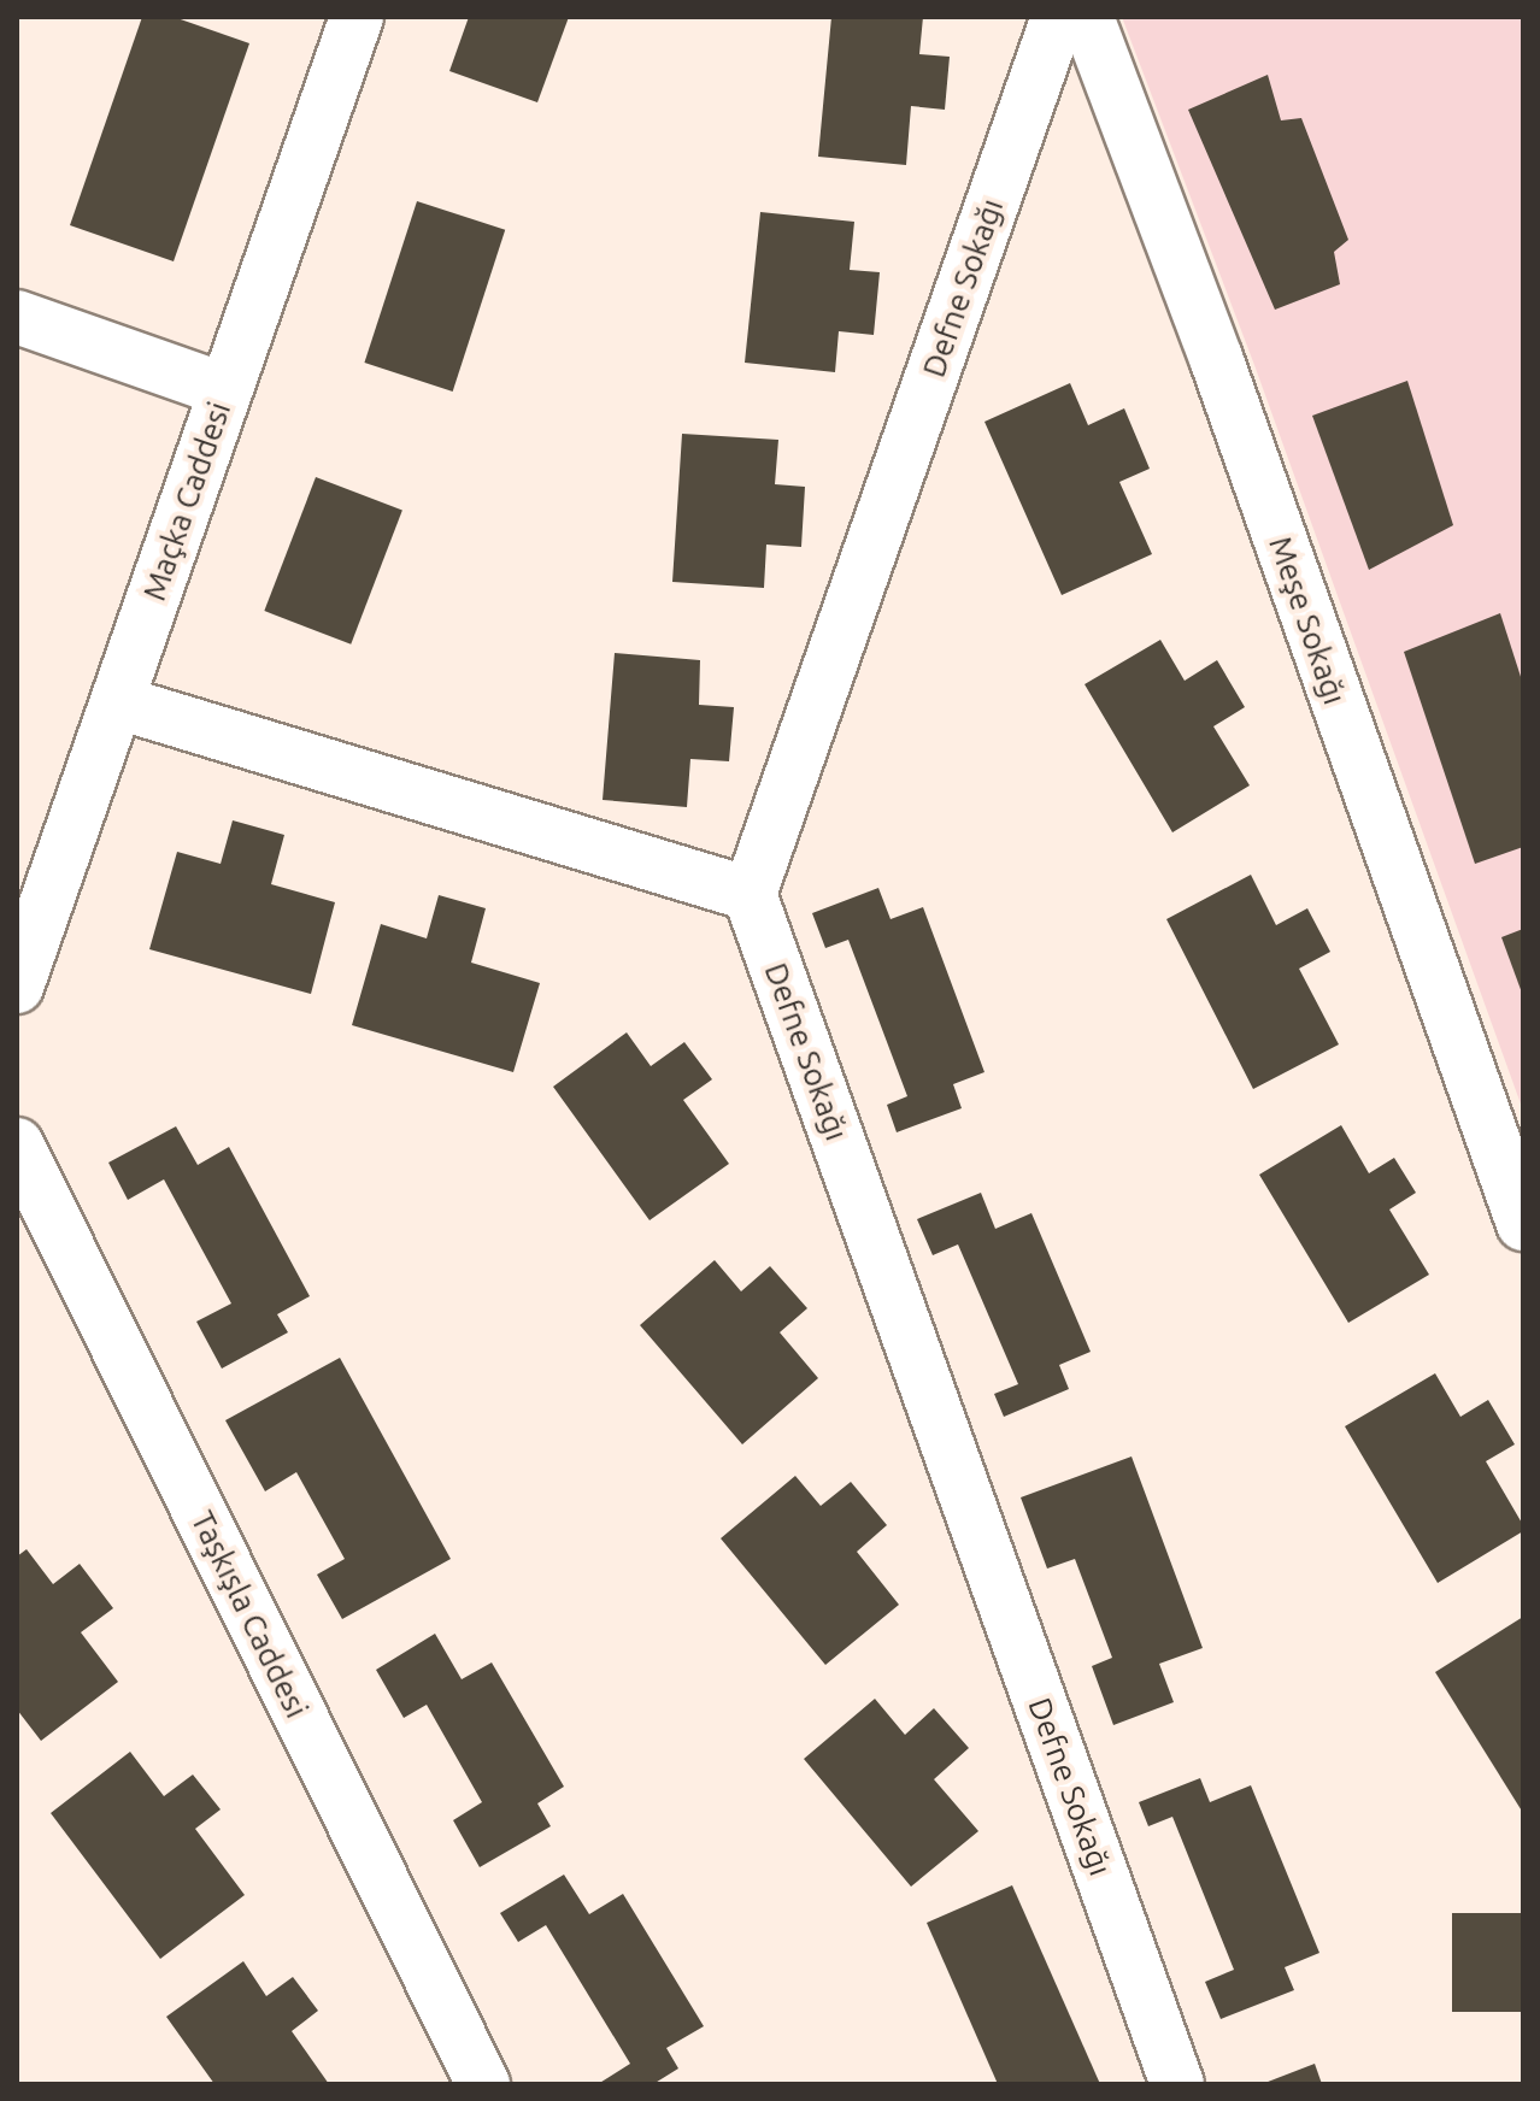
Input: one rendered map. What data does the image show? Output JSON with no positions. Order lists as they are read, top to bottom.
{
  "streets": {
    "street": [
      "Defne Sokağı",
      "Maçka Caddesi",
      "Meşe Sokağı",
      "Taşkışla Caddesi"
    ]
  }
}
